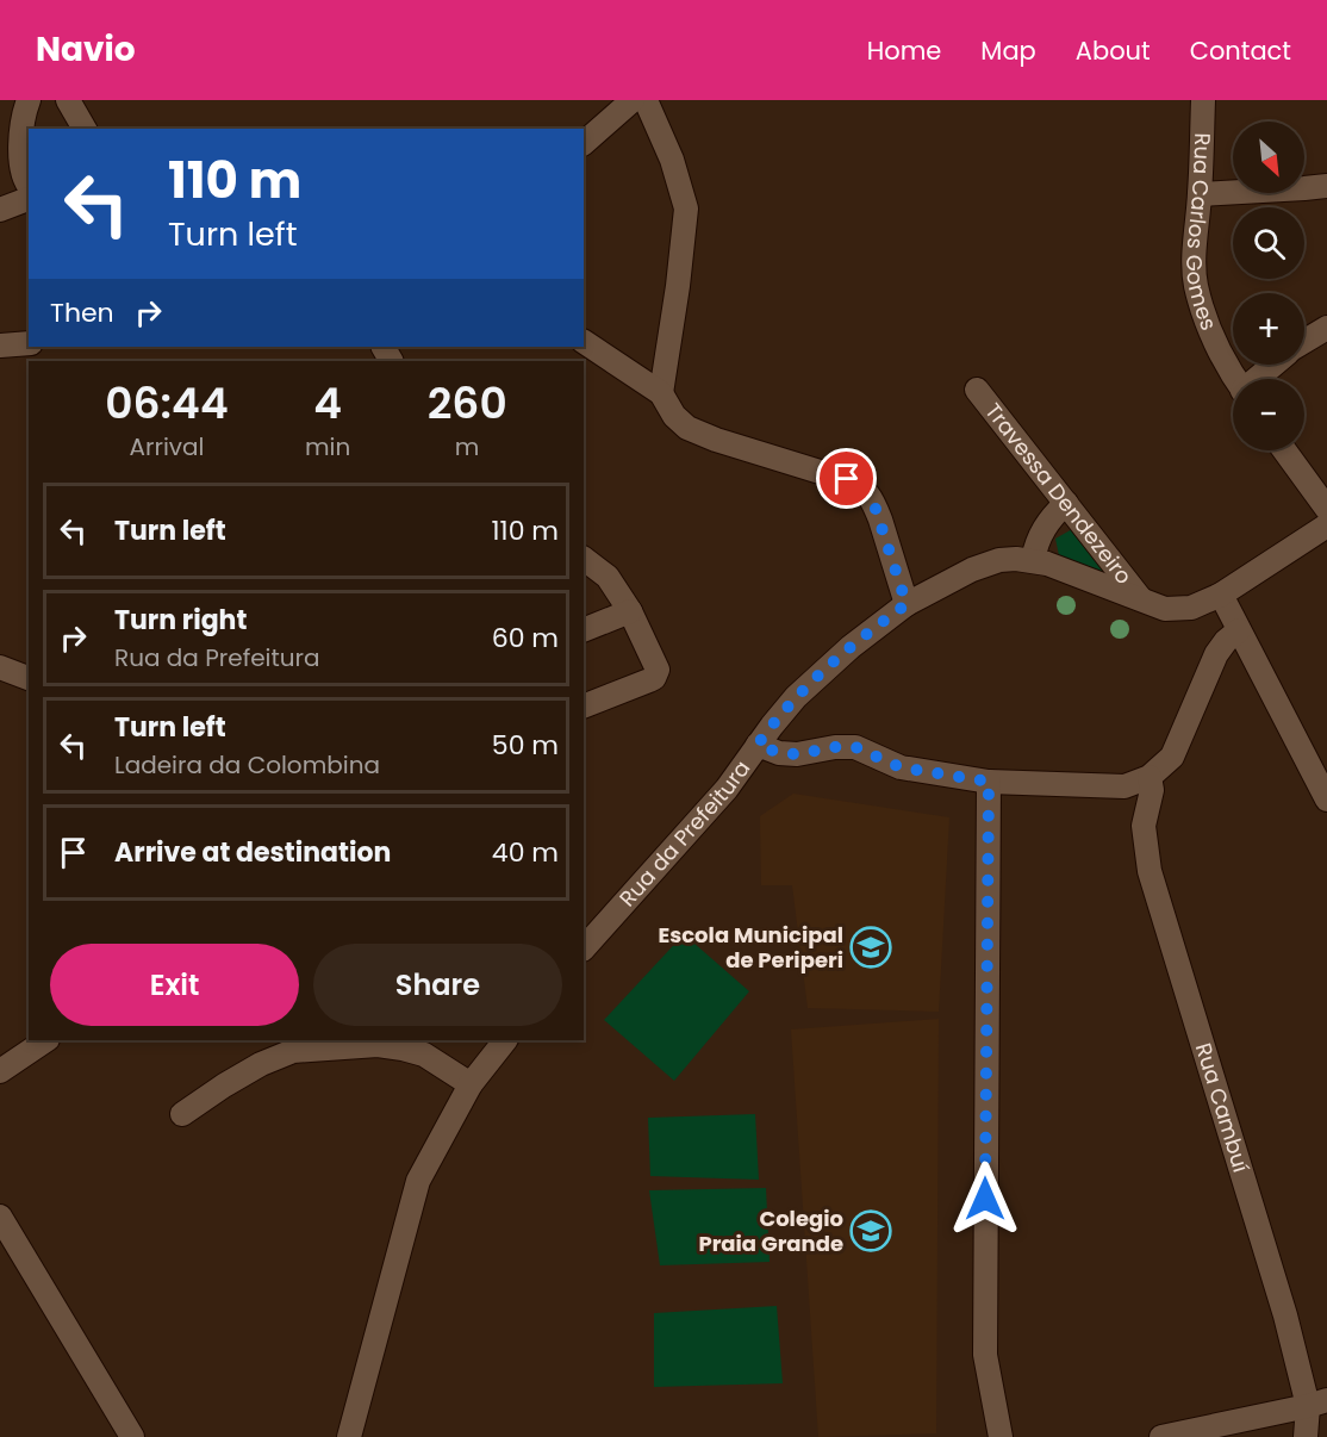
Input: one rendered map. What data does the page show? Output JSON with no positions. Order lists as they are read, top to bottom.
{
  "streets": {
    "street": [
      "Rua Carlos Gomes",
      "Travessa Dendezeiro",
      "Rua da Prefeitura",
      "Rua Cambuí"
    ]
  },
  "crossings": [
    ["Travessa Dendezeiro", "Rua da Prefeitura"]
  ],
  "places": {
    "school or university": ["Escola Municipal de Periperi", "Colegio Praia Grande"]
  },
  "north": "bottom right",
  "page": {
    "header": "Navio",
    "nav": [
      "Home",
      "Map",
      "About",
      "Contact"
    ],
    "map_buttons": ["+", "−"],
    "turn": ["110 m", "Turn left"],
    "then": "Then",
    "eta": [
      "06:44",
      "Arrival",
      "4",
      "min",
      "260",
      "m"
    ],
    "list": [
      {
        "name": "Turn left",
        "value": "110 m"
      },
      {
        "name": "Turn right",
        "note": "Rua da Prefeitura",
        "value": "60 m"
      },
      {
        "name": "Turn left",
        "note": "Ladeira da Colombina",
        "value": "50 m"
      },
      {
        "name": "Arrive at destination",
        "value": "40 m"
      }
    ],
    "buttons": ["Exit", "Share"]
  }
}
